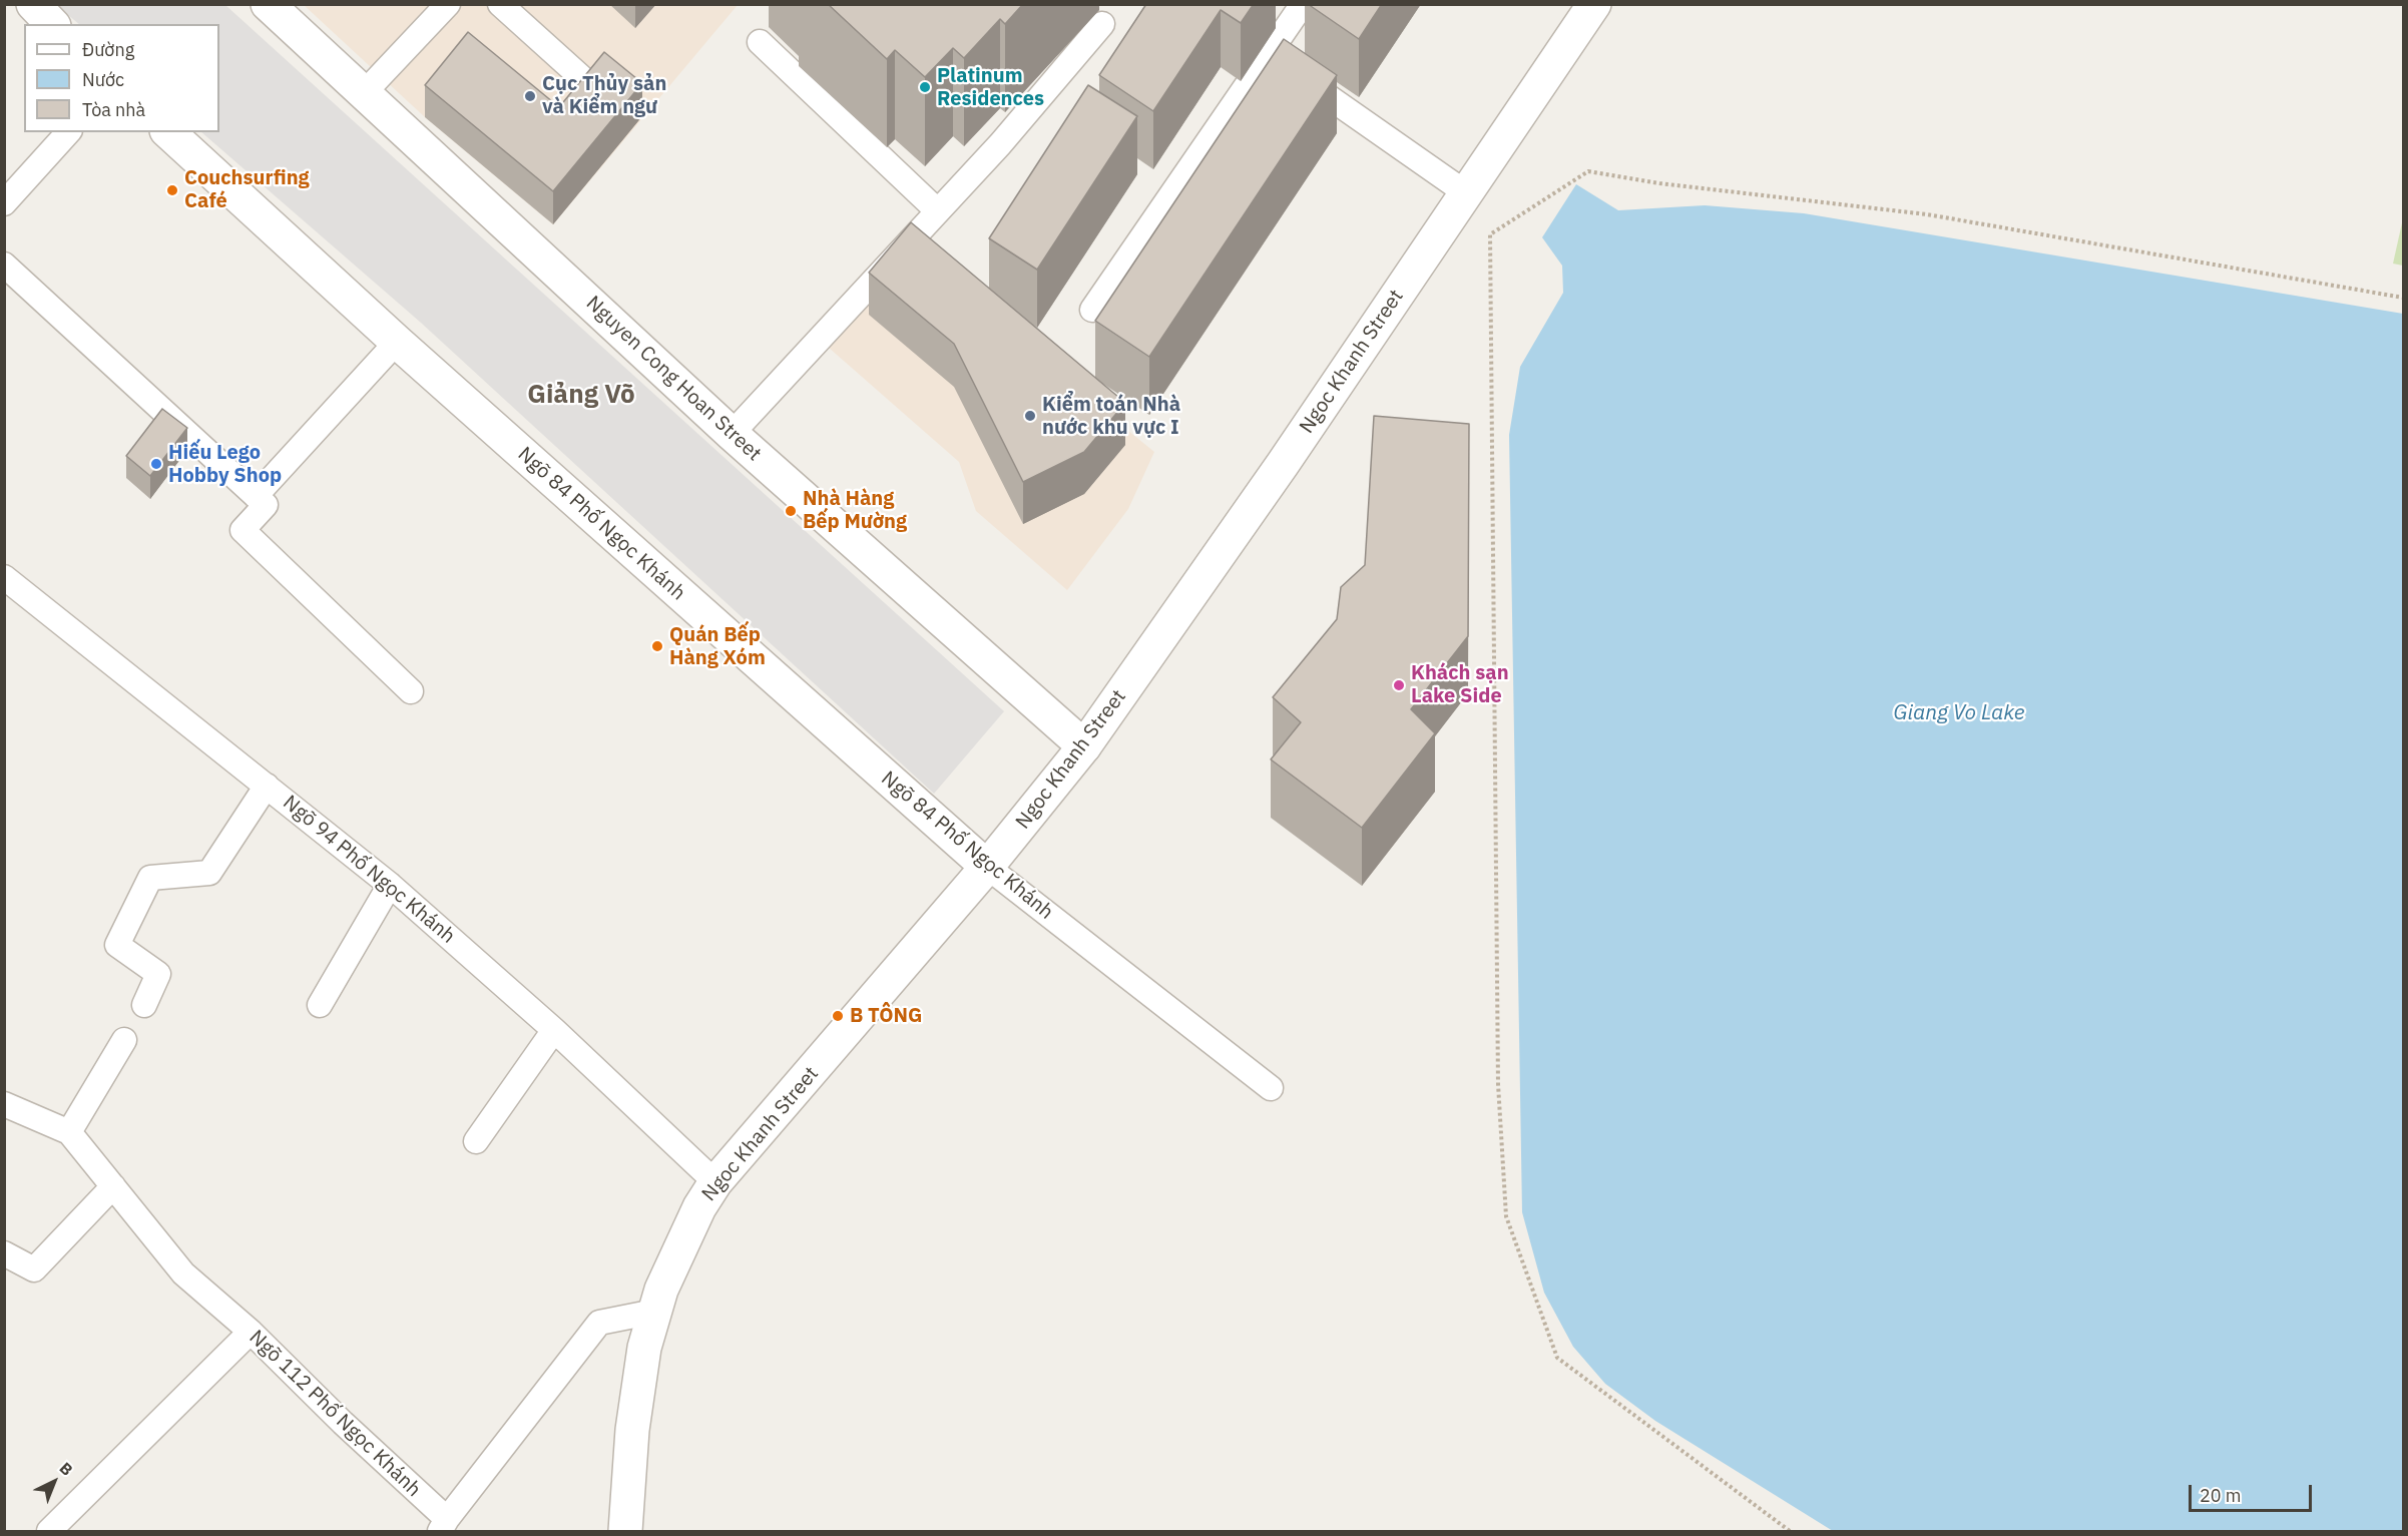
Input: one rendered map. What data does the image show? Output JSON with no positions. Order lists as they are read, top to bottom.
{
  "streets": {
    "street": ["Ngoc Khanh Street", "Nguyen Cong Hoan Street", "Ngõ 84 Phố Ngọc Khánh"],
    "lane": ["Ngõ 94 Phố Ngọc Khánh", "Ngõ 112 Phố Ngọc Khánh"]
  },
  "crossings": [
    ["Ngoc Khanh Street", "Nguyen Cong Hoan Street"],
    ["Ngoc Khanh Street", "Ngõ 84 Phố Ngọc Khánh"],
    ["Ngoc Khanh Street", "Ngõ 94 Phố Ngọc Khánh"],
    ["Ngoc Khanh Street", "Ngõ 112 Phố Ngọc Khánh"]
  ],
  "districts": ["Giảng Võ"],
  "water": ["Giang Vo Lake"],
  "places": [
    "Platinum Residences",
    "Cục Thủy sản và Kiểm ngư",
    "Couchsurfing Café",
    "Kiểm toán Nhà nước khu vực I",
    "Hiếu Lego Hobby Shop",
    "Nhà Hàng Bếp Mường",
    "Quán Bếp Hàng Xóm",
    "Khách sạn Lake Side",
    "B TÔNG"
  ],
  "legend": ["Đường", "Nước", "Tòa nhà"],
  "scale_bar": "20 m",
  "north": "top right"
}
